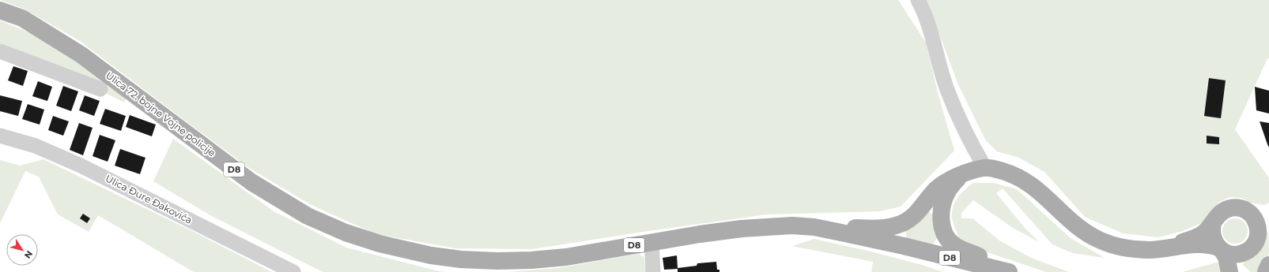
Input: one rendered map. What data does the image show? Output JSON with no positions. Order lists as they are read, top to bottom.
{
  "streets": {
    "main road": ["Ulica 72. bojne Vojne policije", "D8"],
    "street": ["Ulica Đure Đakovića"]
  },
  "north": "bottom right"
}
